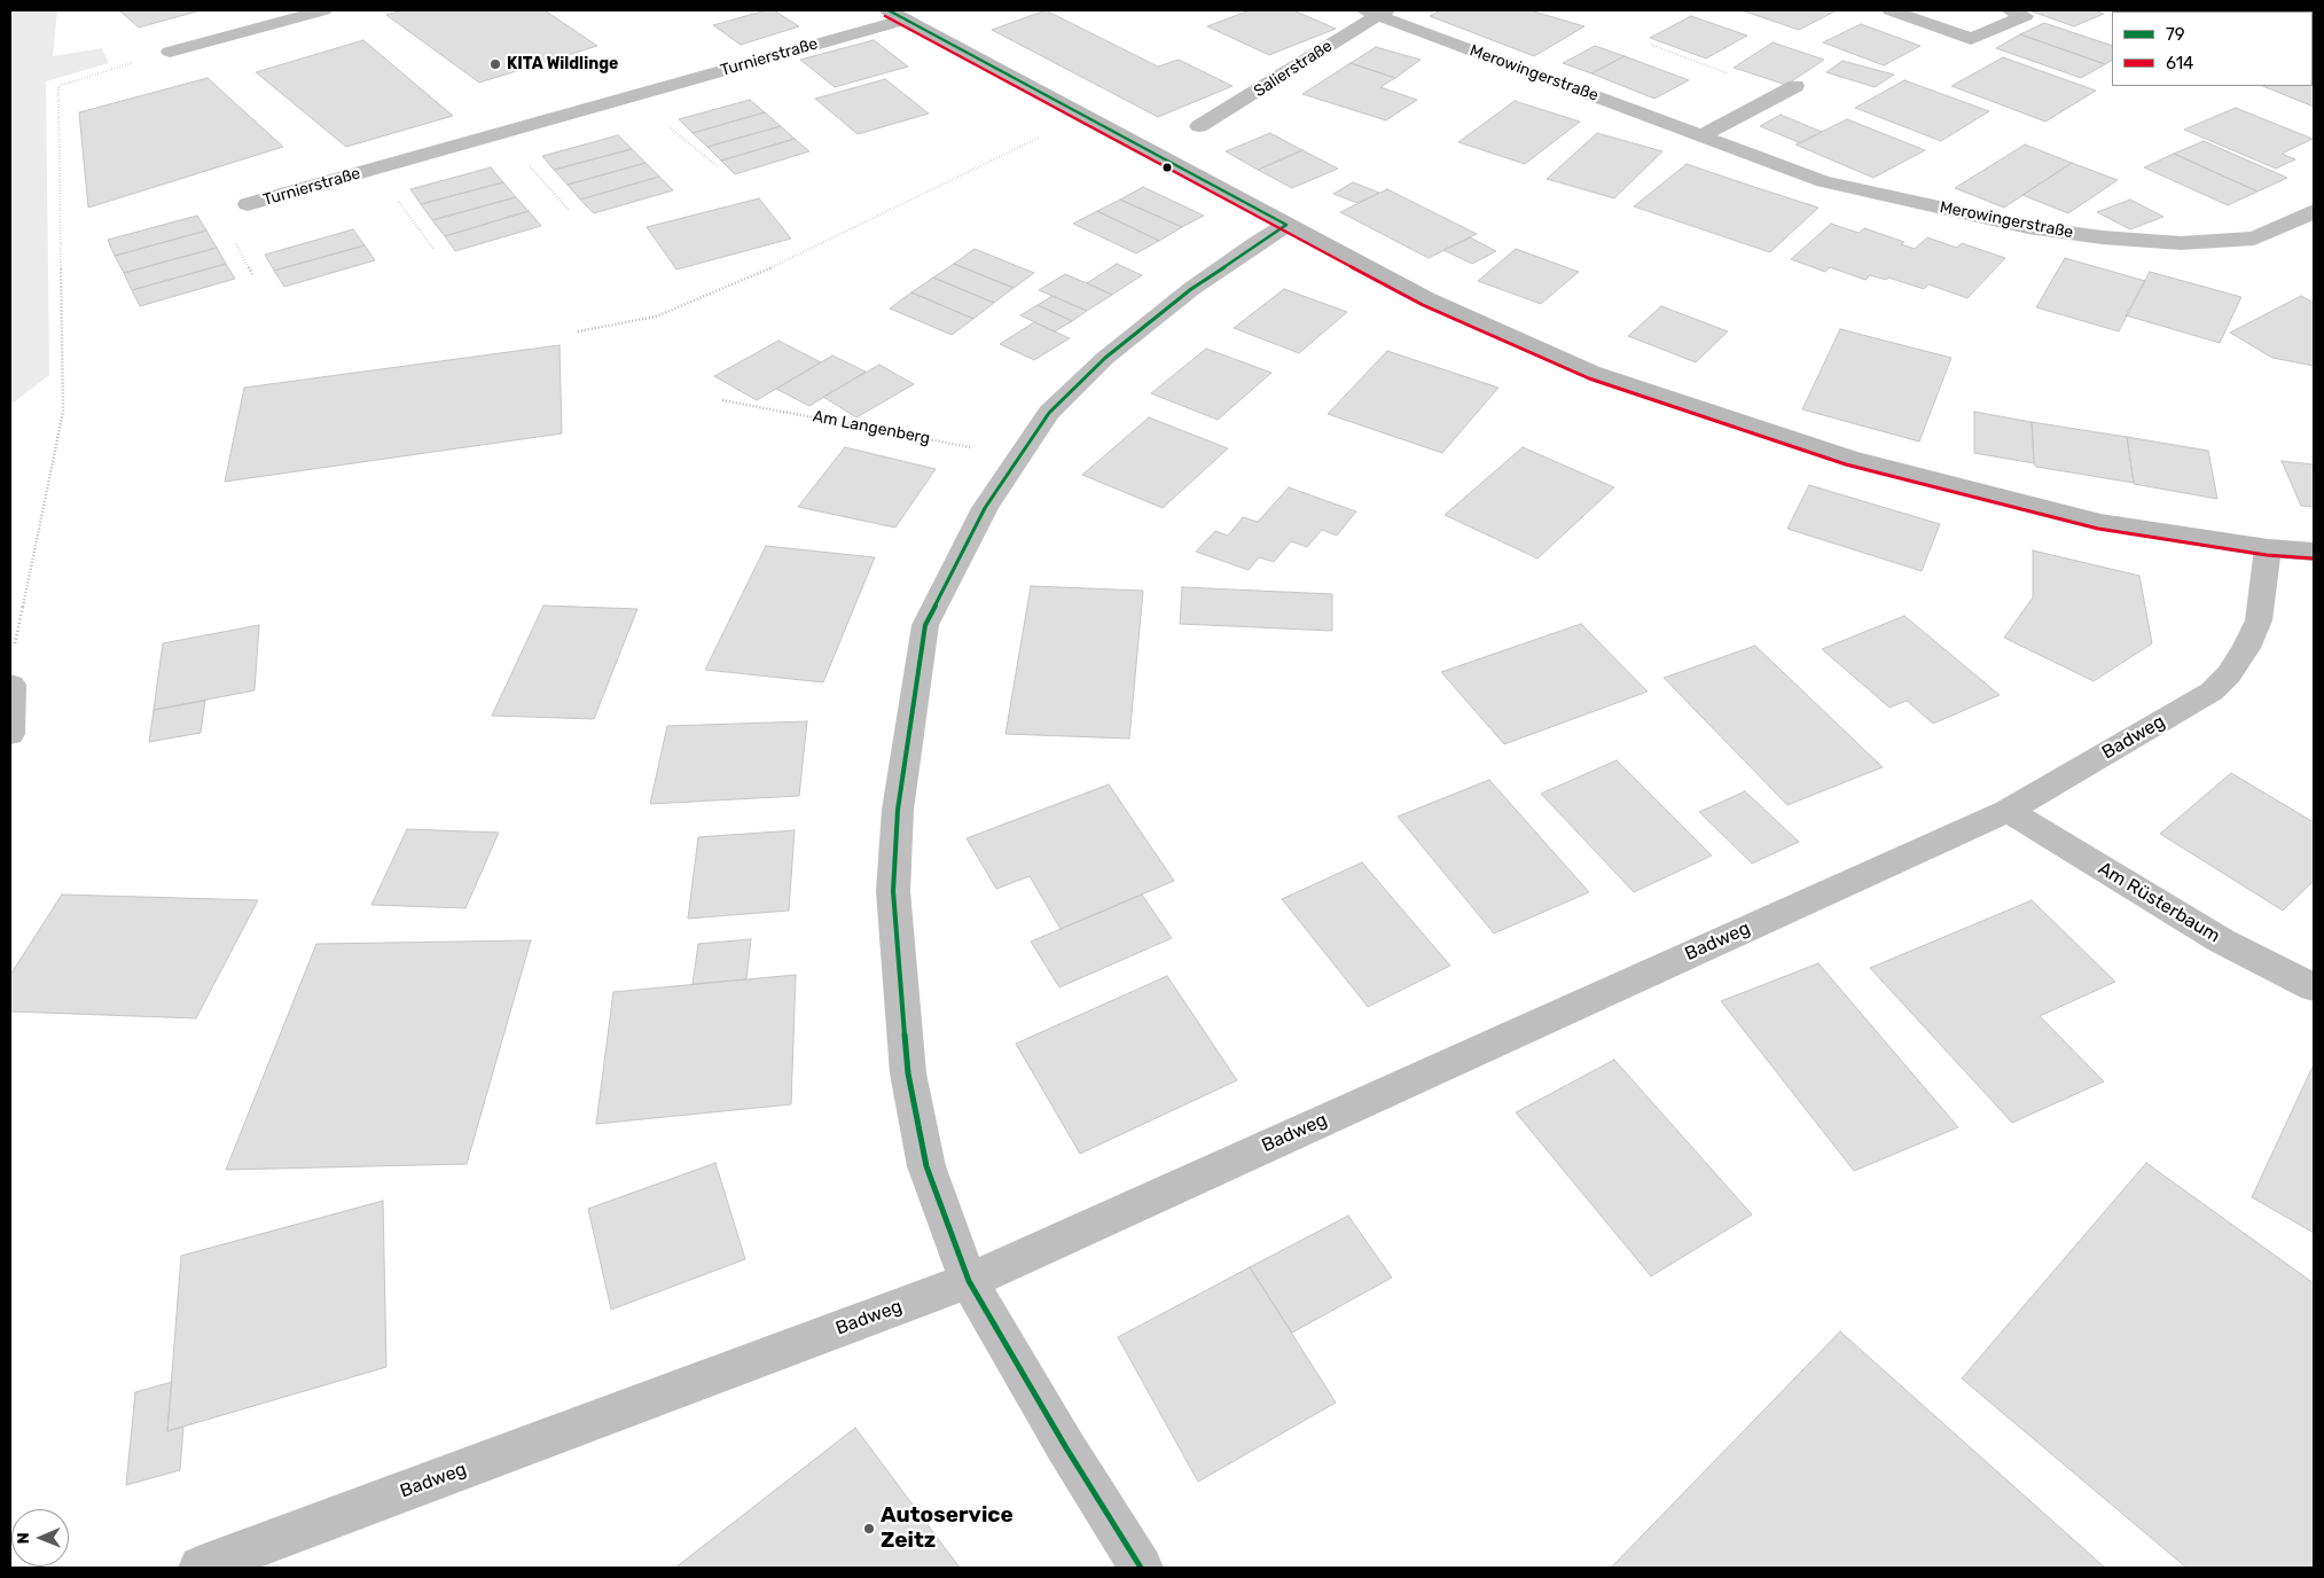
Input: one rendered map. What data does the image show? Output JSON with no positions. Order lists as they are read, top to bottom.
{
  "streets": {
    "main road": ["Turnierstraße"],
    "street": [
      "Salierstraße",
      "Merowingerstraße",
      "Badweg",
      "Am Rüsterbaum"
    ],
    "path": ["Am Langenberg"]
  },
  "crossings": [
    ["Turnierstraße", "Badweg"],
    ["Salierstraße", "Merowingerstraße"],
    ["Badweg", "Am Rüsterbaum"]
  ],
  "places": ["KITA Wildlinge", "Autoservice Zeitz"],
  "lines": ["transit line 79", "transit line 614"],
  "legend": ["79", "614"],
  "north": "left"
}
